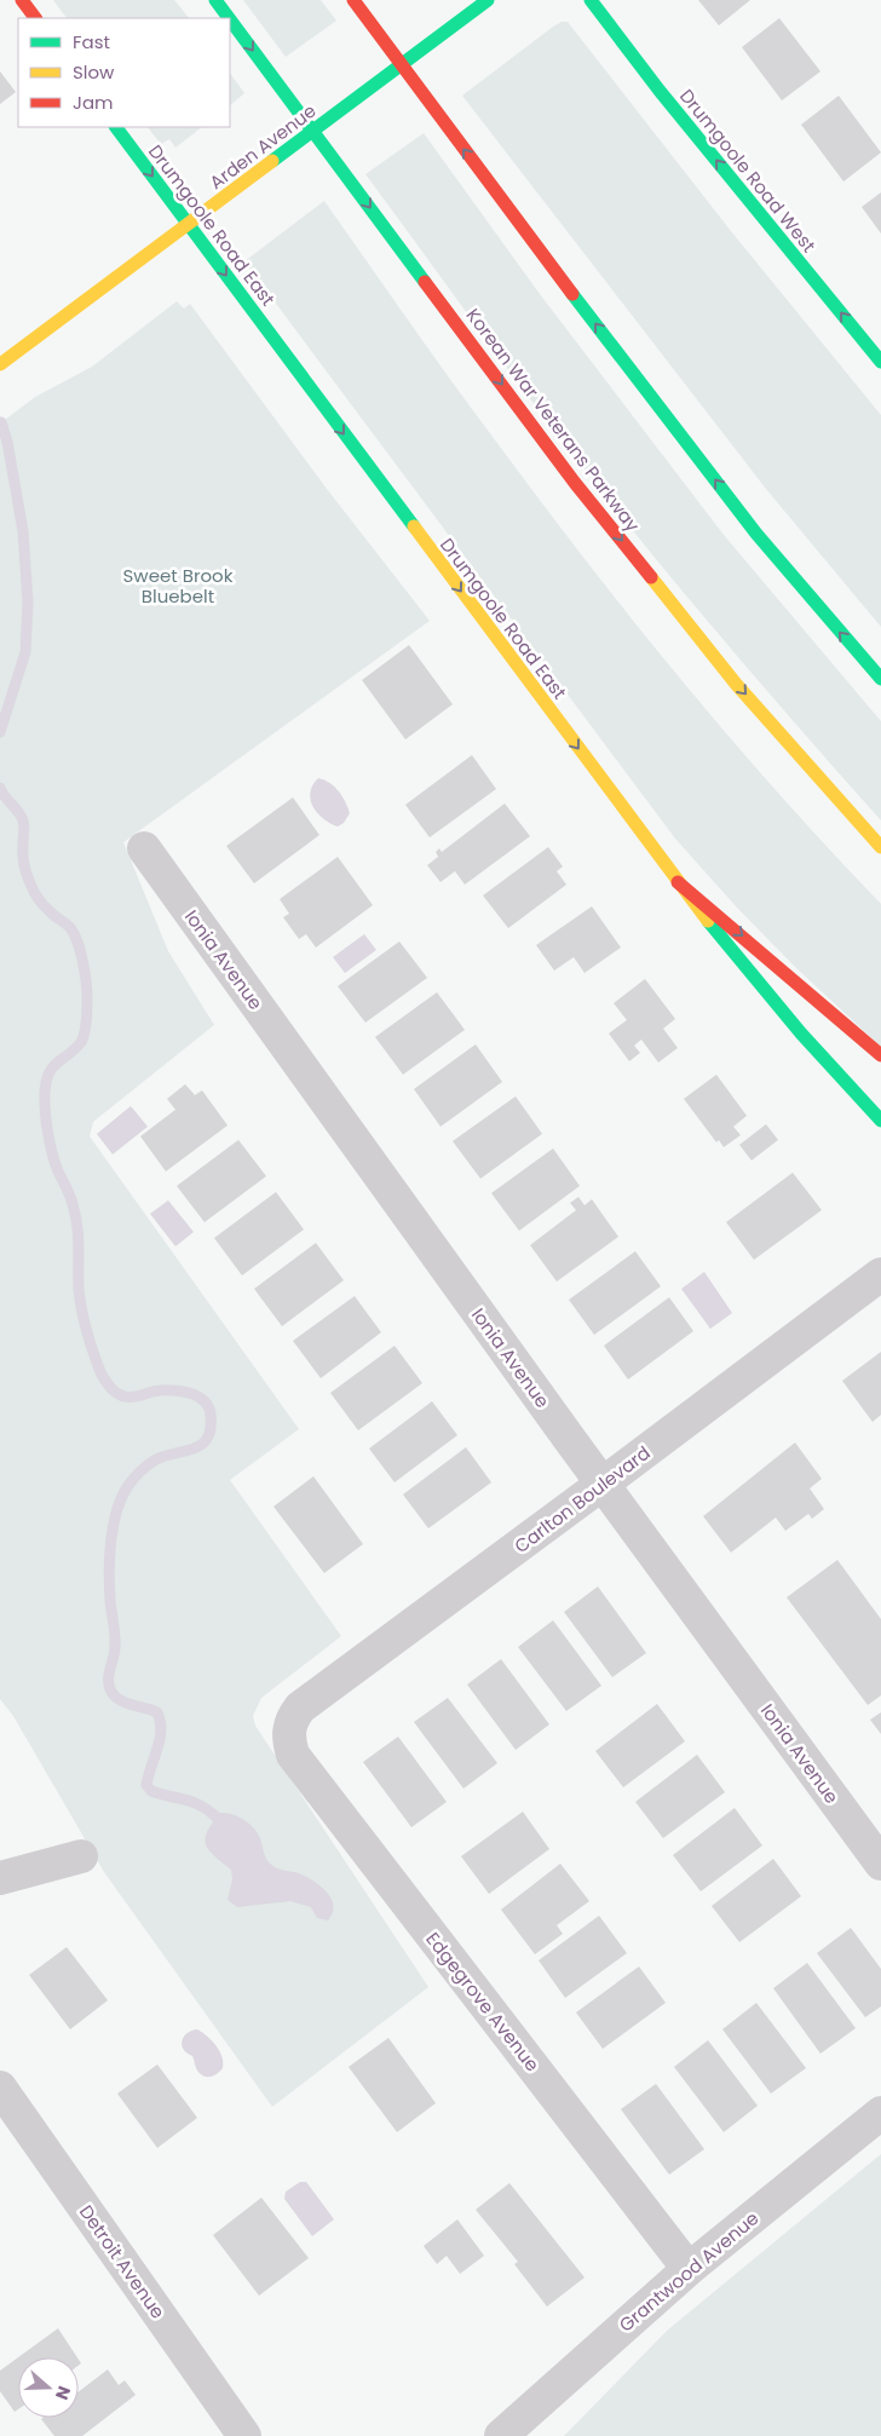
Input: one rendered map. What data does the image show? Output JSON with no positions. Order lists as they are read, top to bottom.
{
  "streets": {
    "main road": [
      "Arden Avenue",
      "Drumgoole Road West",
      "Drumgoole Road East",
      "Korean War Veterans Parkway"
    ],
    "street": [
      "Ionia Avenue",
      "Carlton Boulevard",
      "Edgegrove Avenue",
      "Detroit Avenue",
      "Grantwood Avenue"
    ]
  },
  "crossings": [
    ["Arden Avenue", "Drumgoole Road East"],
    ["Ionia Avenue", "Carlton Boulevard"],
    ["Carlton Boulevard", "Edgegrove Avenue"],
    ["Edgegrove Avenue", "Grantwood Avenue"]
  ],
  "one_way": ["Drumgoole Road West", "Drumgoole Road East"],
  "parks": ["Sweet Brook Bluebelt"],
  "legend": ["Fast", "Slow", "Jam"],
  "north": "right"
}
